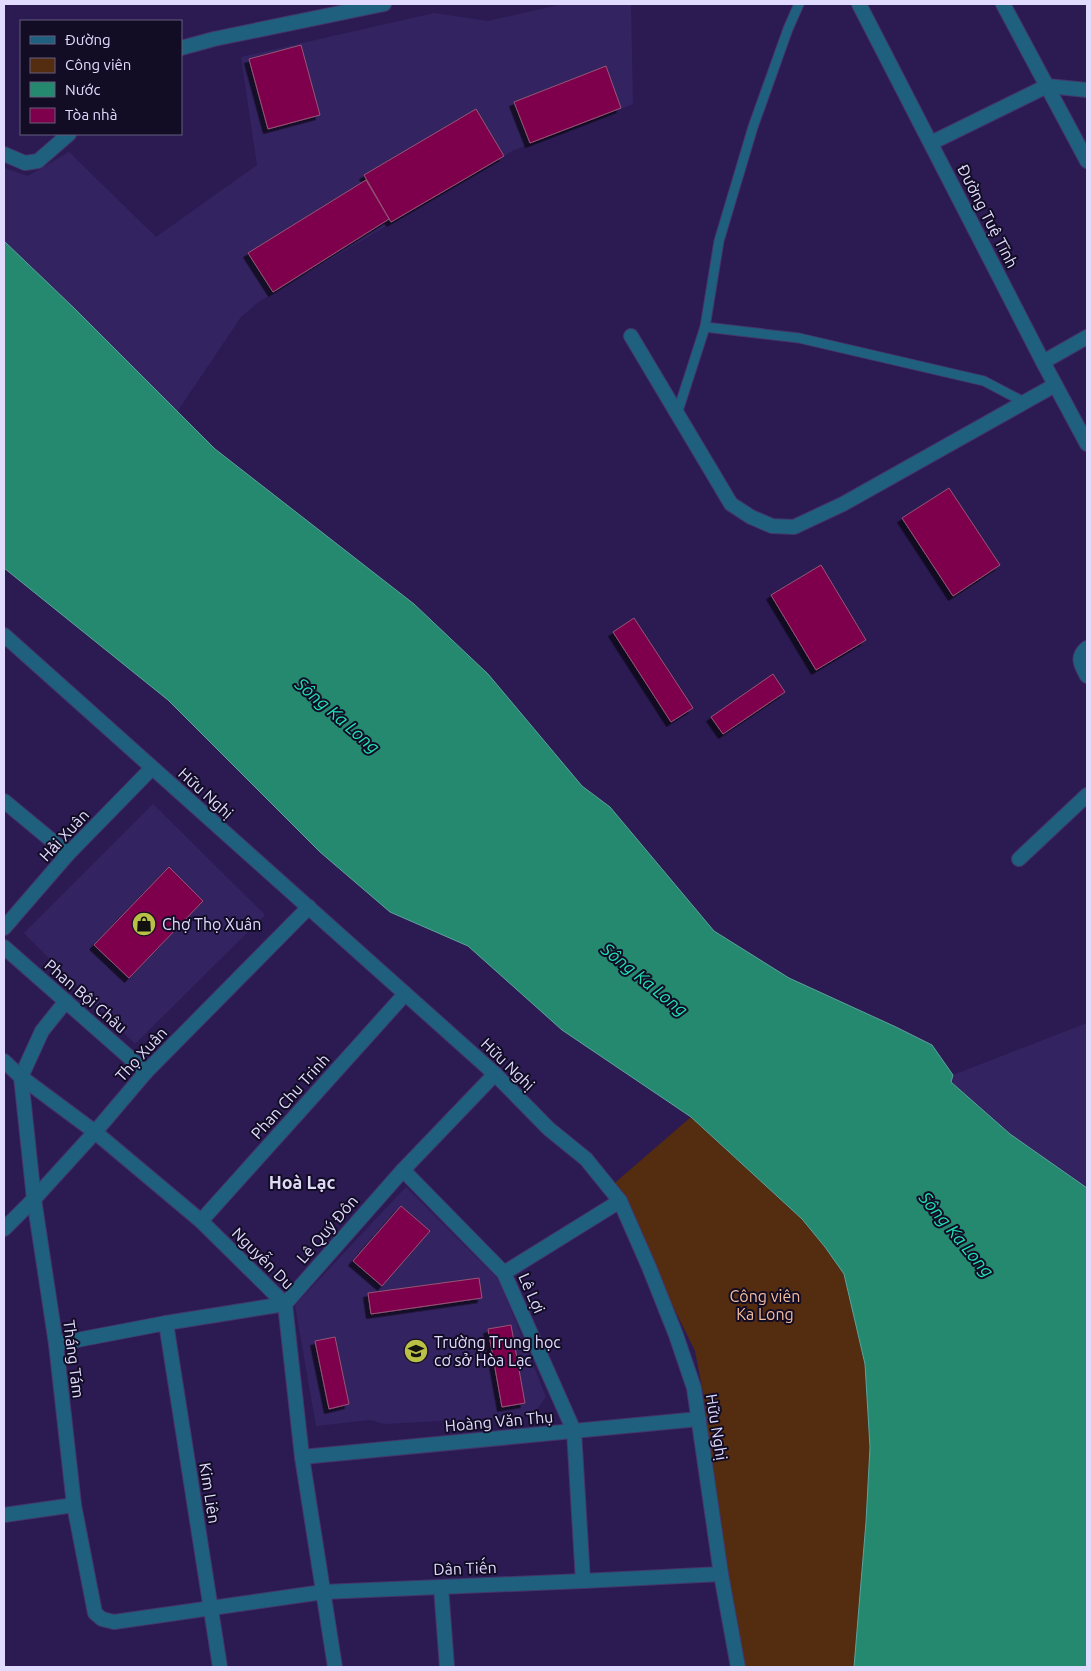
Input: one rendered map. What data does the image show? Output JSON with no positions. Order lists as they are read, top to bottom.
{
  "streets": {
    "street": [
      "Đường Tuệ Tĩnh",
      "Hữu Nghị",
      "Hải Xuân",
      "Phan Bội Châu",
      "Thọ Xuân",
      "Phan Chu Trinh",
      "Lê Quý Đôn",
      "Nguyễn Du",
      "Lê Lợi",
      "Tháng Tám",
      "Hoàng Văn Thụ",
      "Kim Liên",
      "Dân Tiến"
    ]
  },
  "crossings": [
    ["Hữu Nghị", "Hải Xuân"],
    ["Hữu Nghị", "Thọ Xuân"],
    ["Hữu Nghị", "Phan Chu Trinh"],
    ["Hữu Nghị", "Lê Quý Đôn"],
    ["Hữu Nghị", "Hoàng Văn Thụ"],
    ["Hữu Nghị", "Dân Tiến"],
    ["Phan Bội Châu", "Thọ Xuân"],
    ["Thọ Xuân", "Nguyễn Du"],
    ["Thọ Xuân", "Tháng Tám"],
    ["Phan Chu Trinh", "Nguyễn Du"],
    ["Lê Quý Đôn", "Nguyễn Du"],
    ["Lê Quý Đôn", "Lê Lợi"],
    ["Nguyễn Du", "Tháng Tám"],
    ["Nguyễn Du", "Hoàng Văn Thụ"],
    ["Nguyễn Du", "Dân Tiến"],
    ["Lê Lợi", "Hoàng Văn Thụ"],
    ["Lê Lợi", "Dân Tiến"],
    ["Tháng Tám", "Kim Liên"],
    ["Tháng Tám", "Dân Tiến"],
    ["Kim Liên", "Dân Tiến"]
  ],
  "districts": ["Hoà Lạc"],
  "water": ["Sông Ka Long"],
  "parks": ["Công viên Ka Long"],
  "places": {
    "shop": ["Chợ Thọ Xuân"],
    "school or university": ["Trường Trung học cơ sở Hòa Lạc"]
  },
  "legend": [
    "Đường",
    "Công viên",
    "Nước",
    "Tòa nhà"
  ]
}
